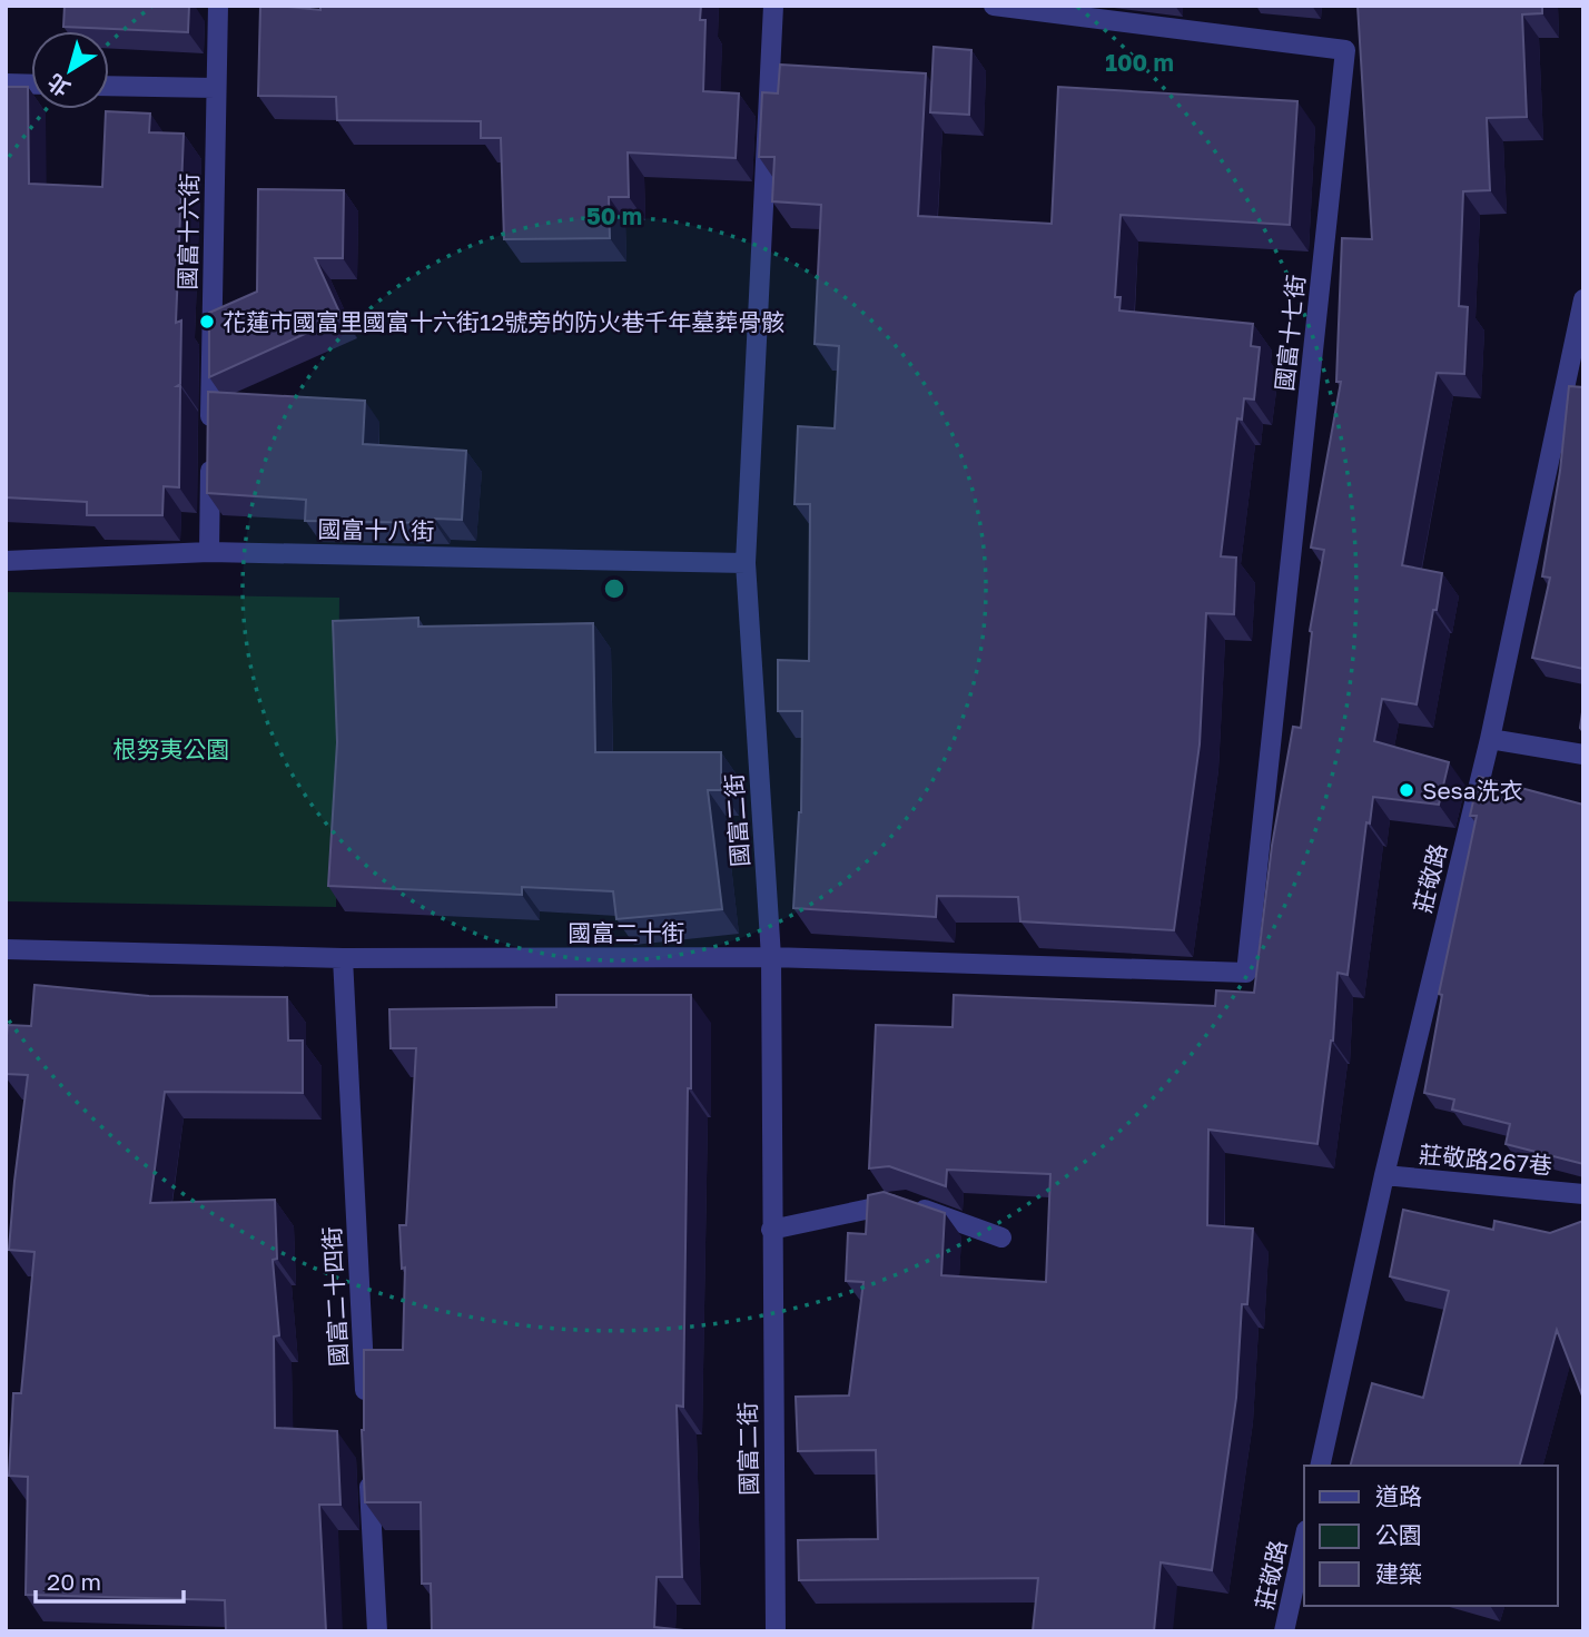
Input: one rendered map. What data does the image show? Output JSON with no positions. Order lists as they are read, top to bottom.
{
  "streets": {
    "street": [
      "國富十六街",
      "國富十七街",
      "國富十八街",
      "國富二街",
      "莊敬路",
      "國富二十街",
      "莊敬路267巷",
      "國富二十四街"
    ]
  },
  "crossings": [
    ["國富十六街", "國富十八街"],
    ["國富十七街", "國富二十街"],
    ["國富十八街", "國富二街"],
    ["國富二街", "國富二十街"],
    ["莊敬路", "莊敬路267巷"],
    ["國富二十街", "國富二十四街"]
  ],
  "parks": ["根努夷公園"],
  "places": ["花蓮市國富里國富十六街12號旁的防火巷千年墓葬骨骸", "Sesa洗衣"],
  "legend": ["道路", "公園", "建築"],
  "scale_bar": "20 m",
  "north": "bottom left",
  "rings": ["100 m", "50 m"]
}
